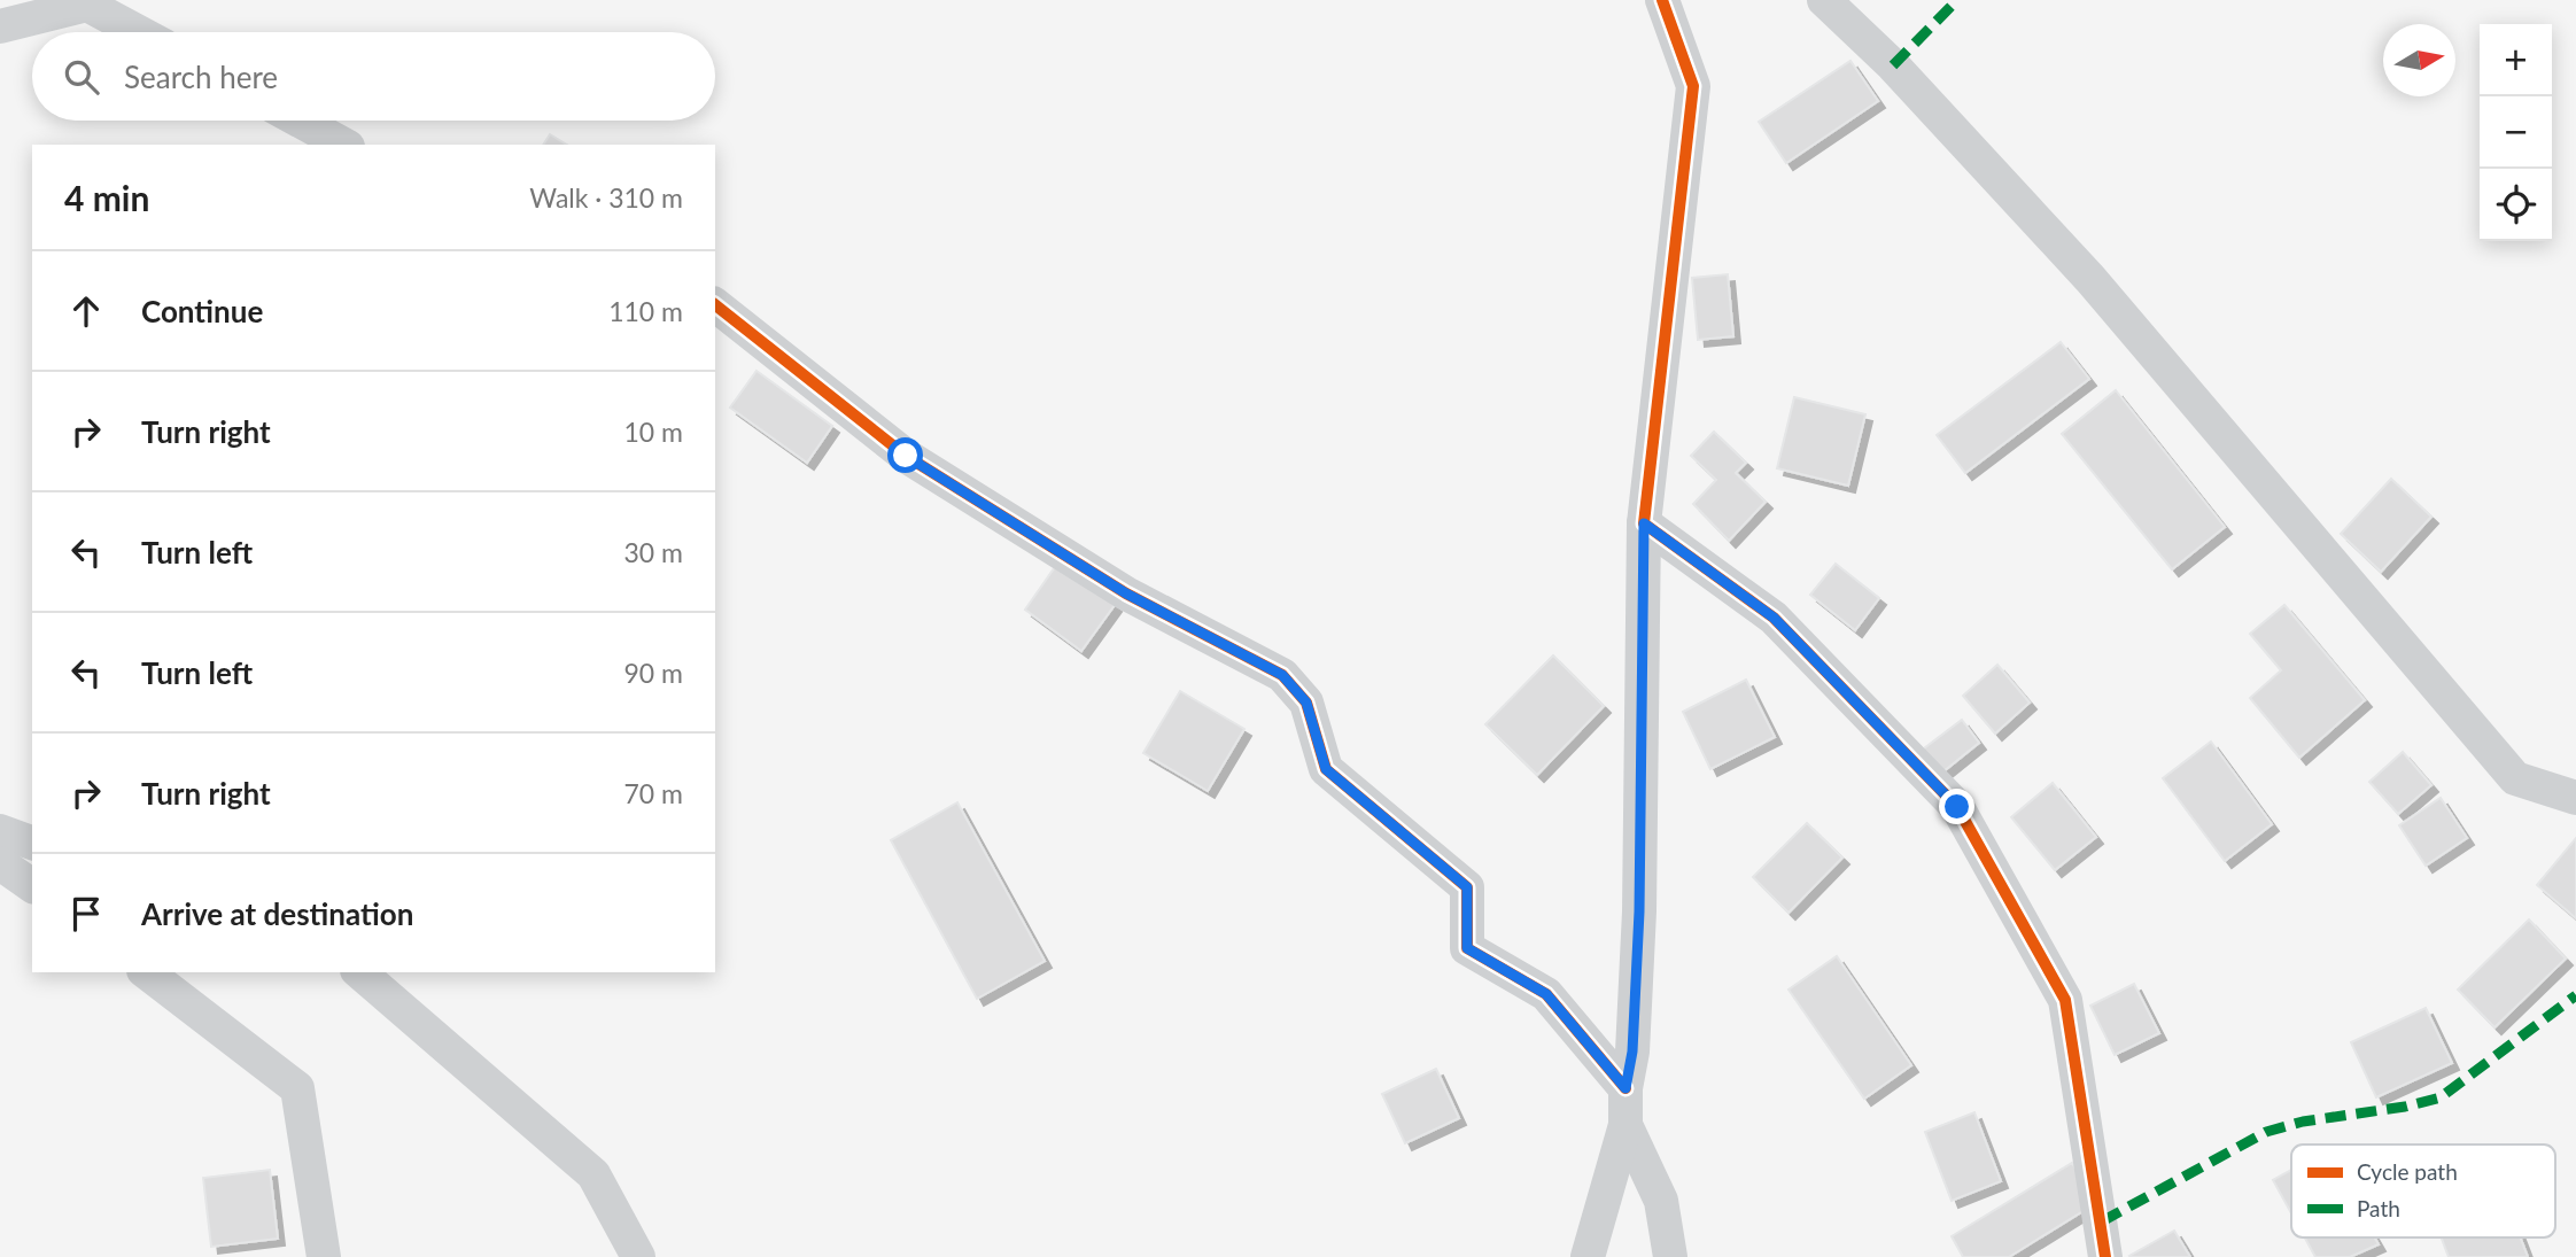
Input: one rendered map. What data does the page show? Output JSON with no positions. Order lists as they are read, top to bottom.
{
  "legend": ["Cycle path", "Path"],
  "north": "right",
  "page": {
    "map_buttons": ["+", "−"],
    "search": "Search here",
    "heading": ["4 min", "Walk · 310 m"],
    "list": [
      ["Continue", "110 m"],
      ["Turn right", "10 m"],
      ["Turn left", "30 m"],
      ["Turn left", "90 m"],
      ["Turn right", "70 m"],
      "Arrive at destination"
    ]
  }
}
